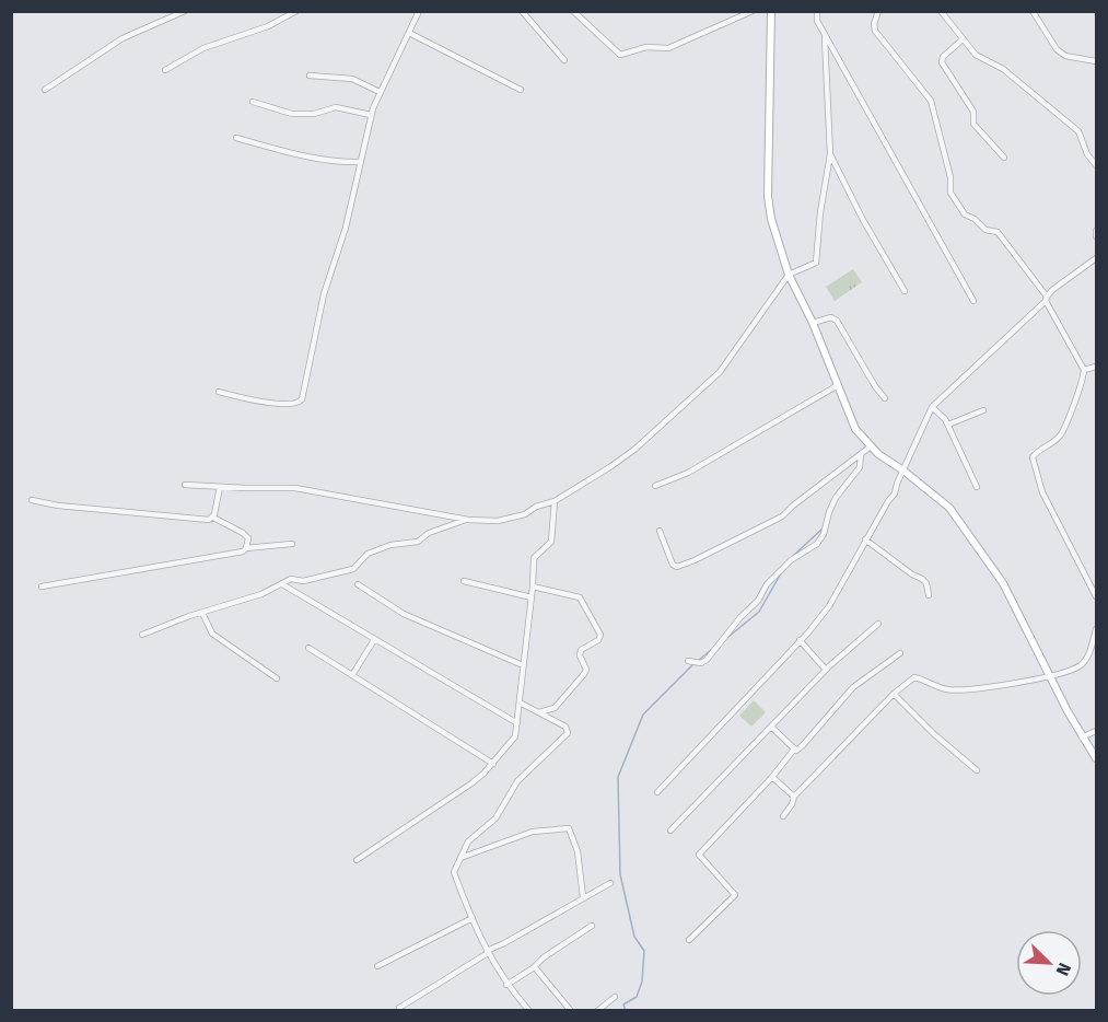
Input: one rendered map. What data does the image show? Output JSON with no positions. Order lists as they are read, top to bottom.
{
  "north": "bottom right"
}
